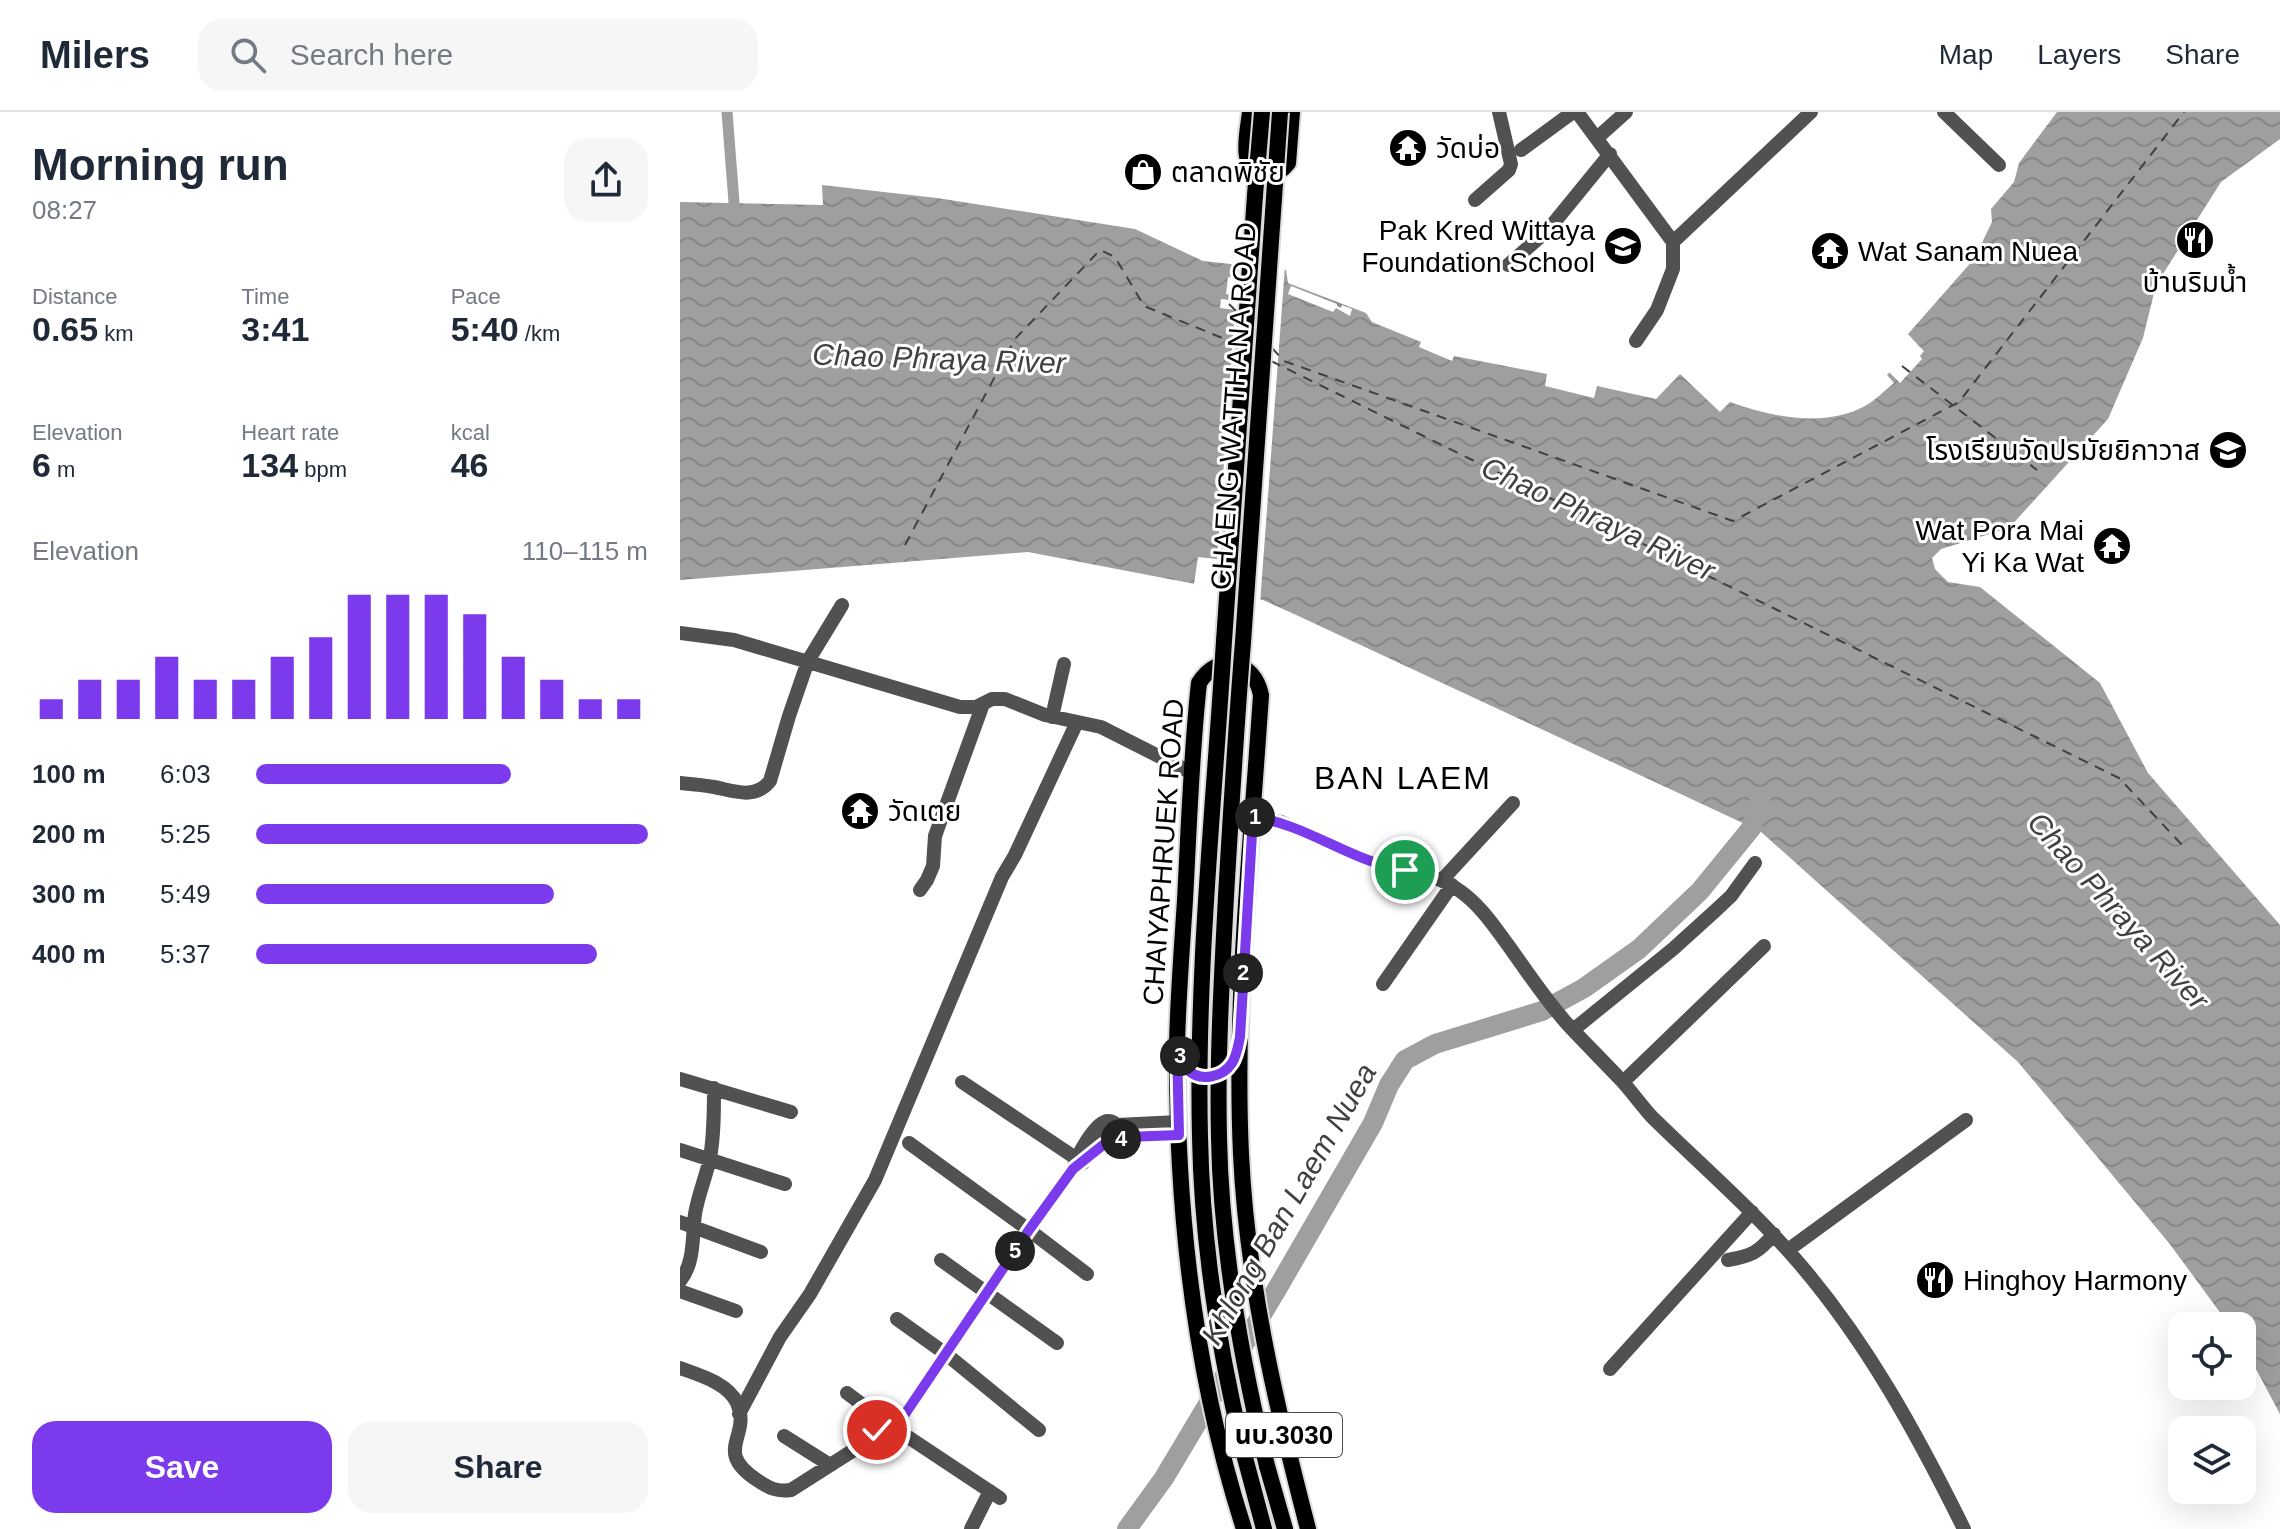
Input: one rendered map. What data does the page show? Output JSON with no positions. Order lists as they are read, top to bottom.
{
  "streets": {
    "main road": ["CHAENG WATTHANA ROAD", "CHAIYAPHRUEK ROAD", "นบ.3030"]
  },
  "crossings": [
    ["CHAENG WATTHANA ROAD", "CHAIYAPHRUEK ROAD"]
  ],
  "districts": ["BAN LAEM"],
  "water": ["Chao Phraya River", "Khlong Ban Laem Nuea"],
  "places": {
    "temple": [
      "วัดบ่อ",
      "Wat Sanam Nuea",
      "Wat Pora Mai Yi Ka Wat",
      "วัดเตย"
    ],
    "shop": ["ตลาดพิชัย"],
    "restaurant": ["บ้านริมน้ำ", "Hinghoy Harmony"],
    "school or university": ["Pak Kred Wittaya Foundation School", "โรงเรียนวัดปรมัยยิกาวาส"]
  },
  "page": {
    "header": "Milers",
    "search": "Search here",
    "nav": ["Map", "Layers", "Share"],
    "heading": ["Morning run", "08:27"],
    "stats": [
      ["Distance", "0.65 km"],
      ["Time", "3:41"],
      ["Pace", "5:40 /km"],
      ["Elevation", "6 m"],
      ["Heart rate", "134 bpm"],
      ["kcal", "46"]
    ],
    "chart": ["Elevation", "110–115 m"],
    "list": [
      {
        "name": "100 m",
        "note": "6:03"
      },
      {
        "name": "200 m",
        "note": "5:25"
      },
      {
        "name": "300 m",
        "note": "5:49"
      },
      {
        "name": "400 m",
        "note": "5:37"
      }
    ],
    "pins": [
      "1",
      "2",
      "3",
      "4",
      "5"
    ],
    "buttons": ["Save", "Share"]
  }
}
